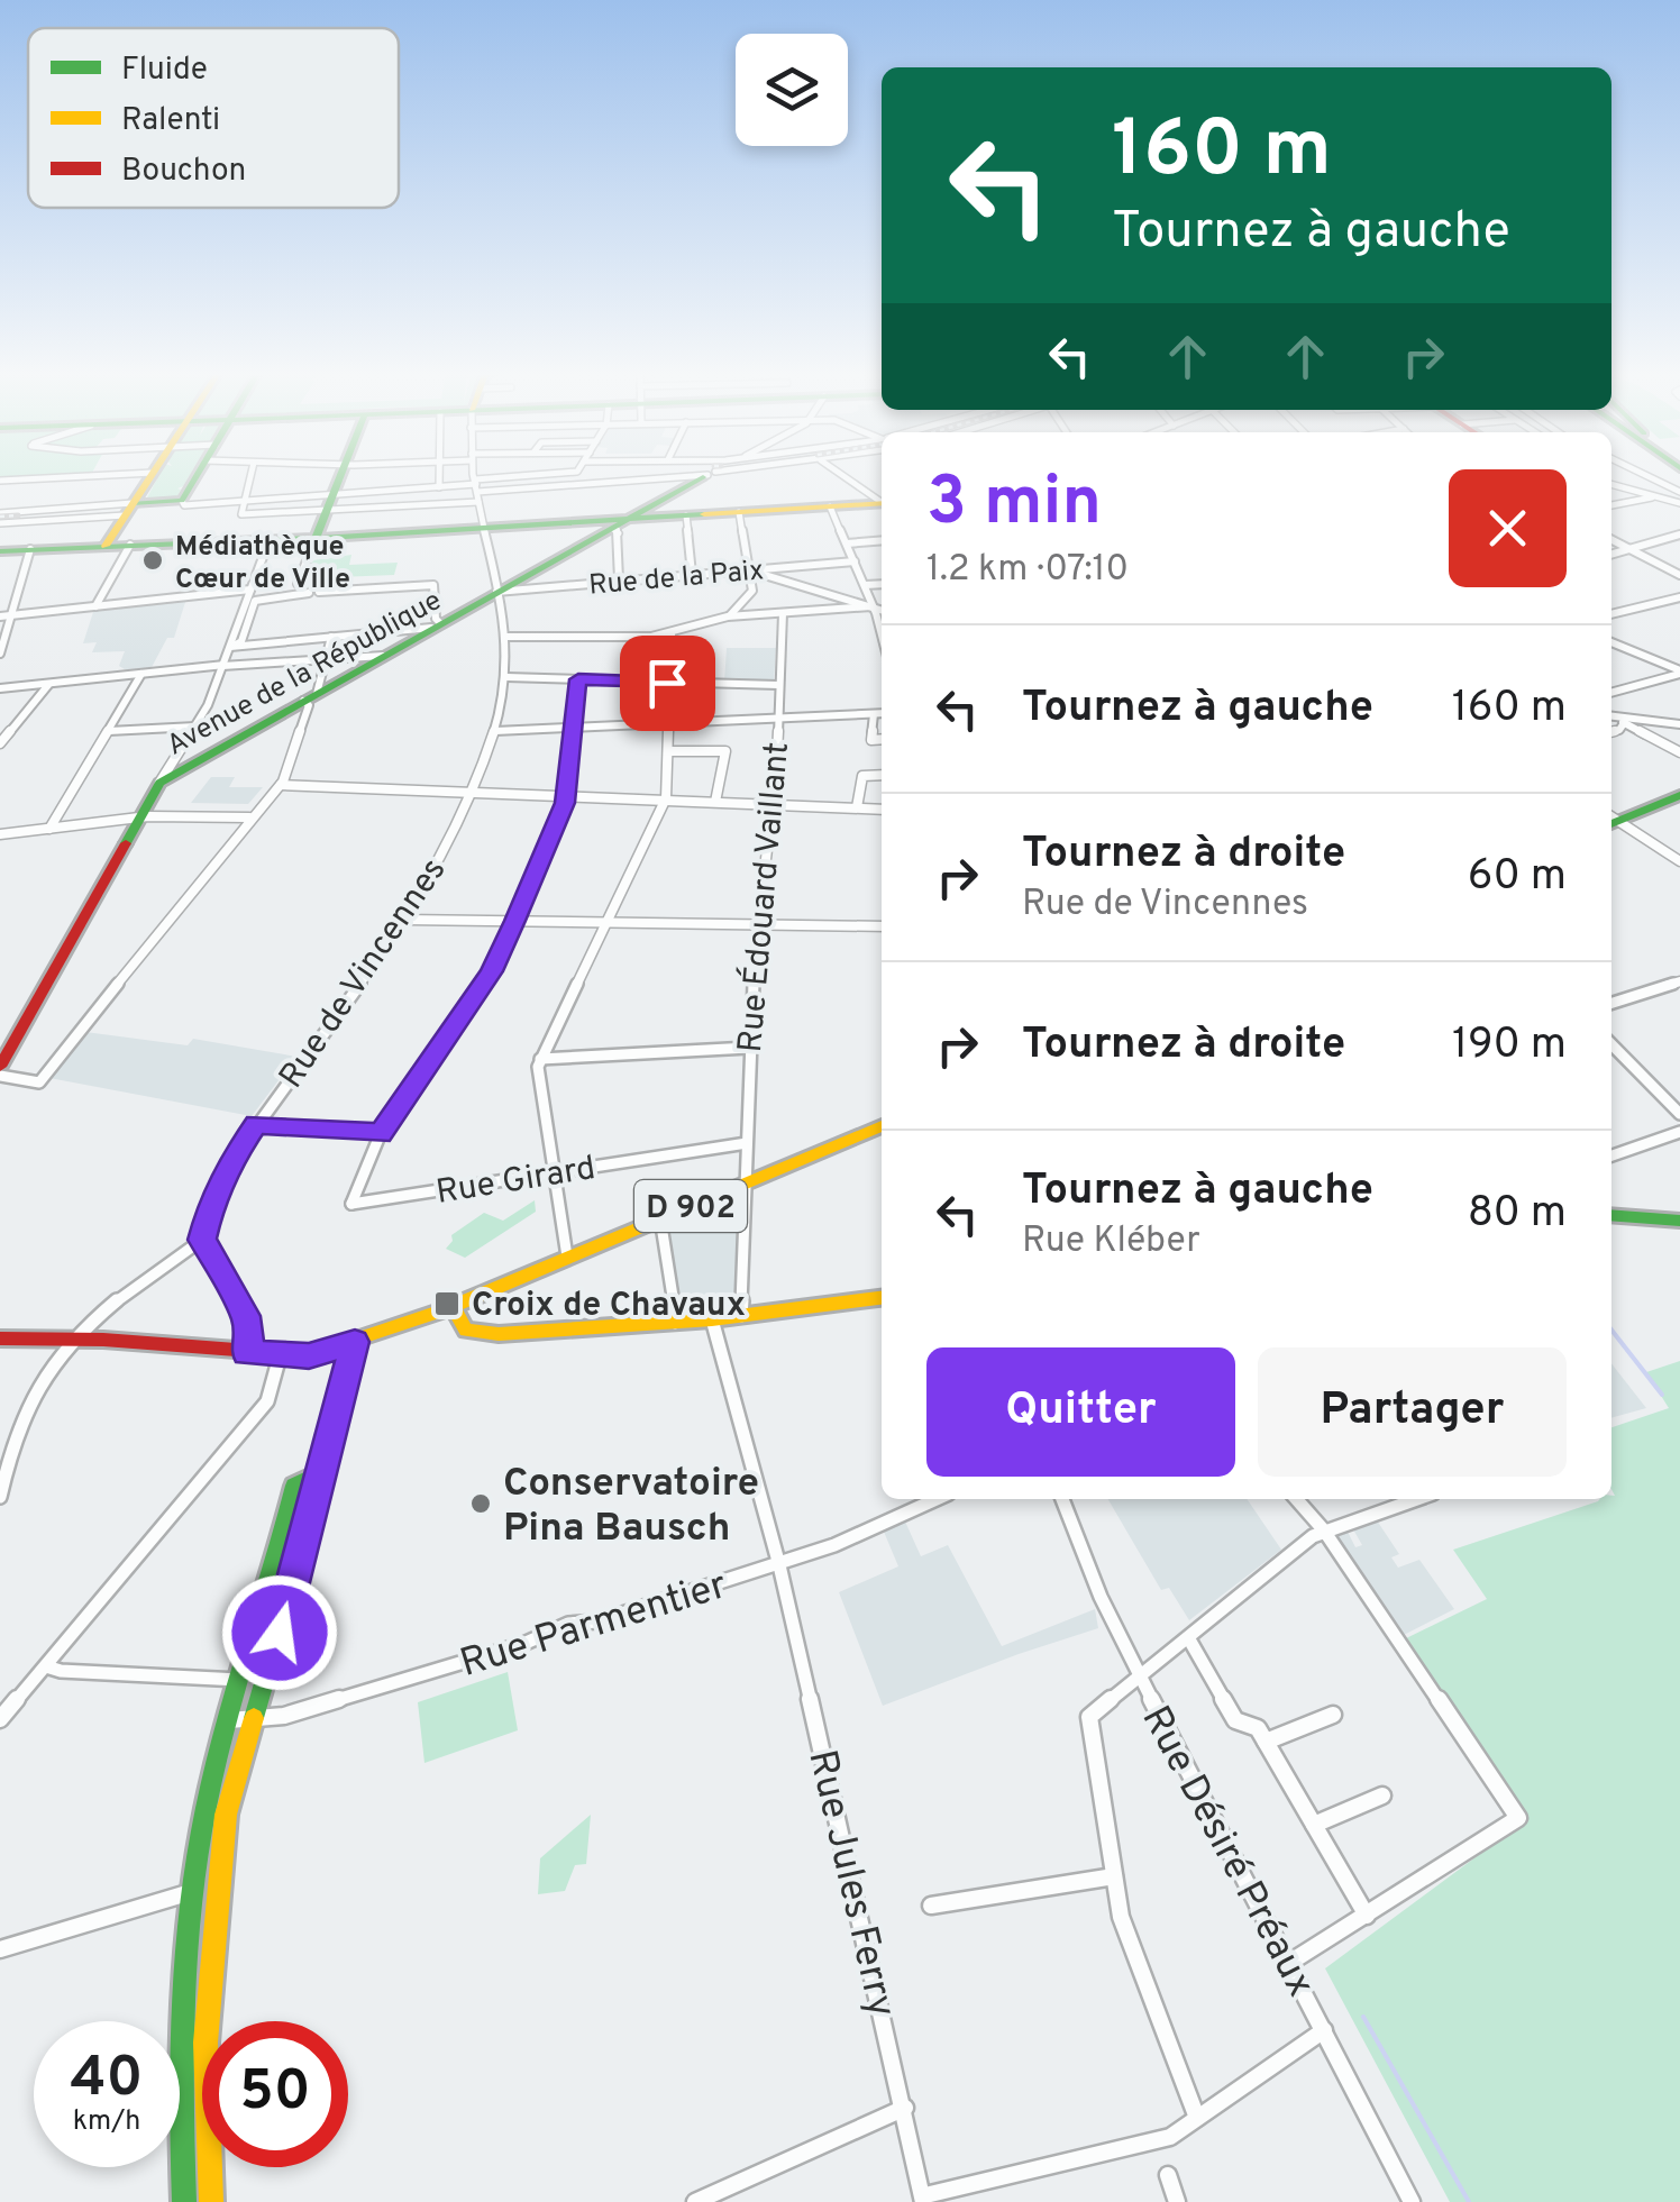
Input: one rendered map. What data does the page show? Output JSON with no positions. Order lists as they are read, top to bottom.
{
  "streets": {
    "main road": ["Avenue de la République", "D 902"],
    "street": [
      "Rue de la Paix",
      "Rue Édouard Vaillant",
      "Rue de Vincennes",
      "Rue Girard",
      "Rue Parmentier",
      "Rue Désiré Préaux",
      "Rue Jules Ferry"
    ]
  },
  "crossings": [
    ["Rue de la Paix", "Avenue de la République"],
    ["Rue Édouard Vaillant", "Rue Girard"],
    ["Rue Édouard Vaillant", "D 902"],
    ["Rue Parmentier", "Rue Jules Ferry"]
  ],
  "places": {
    "other": ["Médiathèque Cœur de Ville", "Conservatoire Pina Bausch"],
    "transit": ["Croix de Chavaux"]
  },
  "legend": ["Fluide", "Ralenti", "Bouchon"],
  "page": {
    "turn": ["160 m", "Tournez à gauche"],
    "heading": ["3 min", "1.2 km · 07:10"],
    "list": [
      {
        "name": "Tournez à gauche",
        "value": "160 m"
      },
      {
        "name": "Tournez à droite",
        "note": "Rue de Vincennes",
        "value": "60 m"
      },
      {
        "name": "Tournez à droite",
        "value": "190 m"
      },
      {
        "name": "Tournez à gauche",
        "note": "Rue Kléber",
        "value": "80 m"
      }
    ],
    "buttons": ["Quitter", "Partager"],
    "speed": "40 km/h",
    "limit": "50"
  }
}
